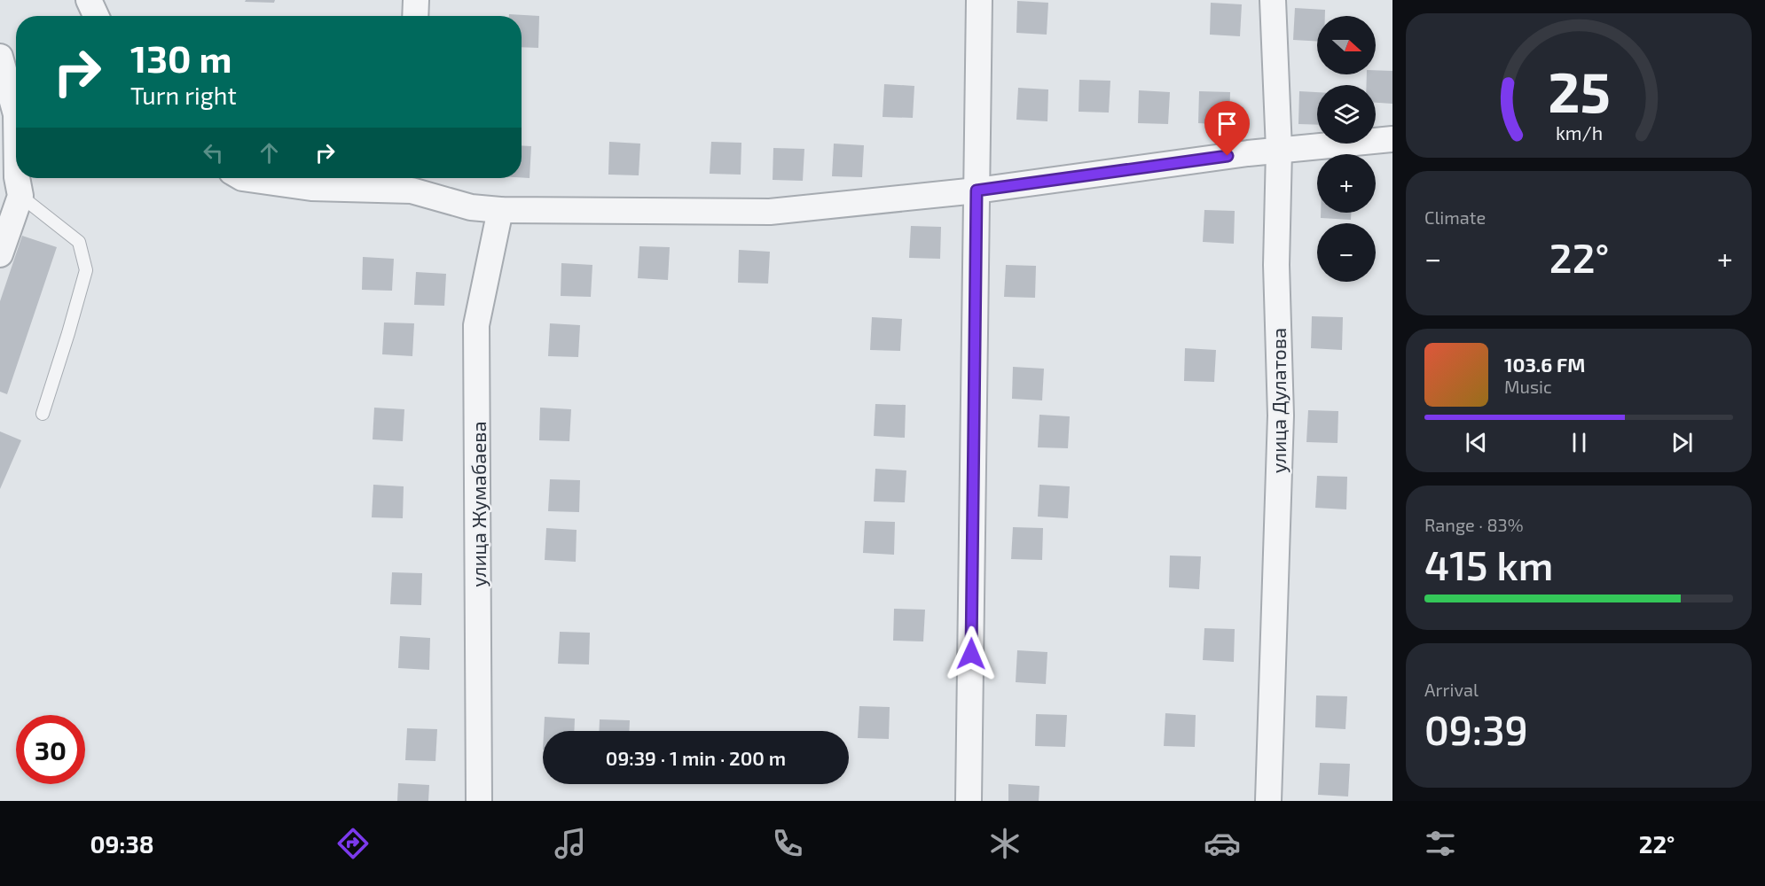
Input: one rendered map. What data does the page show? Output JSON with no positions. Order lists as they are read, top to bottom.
{
  "streets": {
    "street": ["улица Дулатова", "улица Жумабаева"]
  },
  "north": "right",
  "page": {
    "map_buttons": ["+", "−"],
    "turn": ["130 m", "Turn right"],
    "tile": [
      "Climate",
      ["Range · 83%", "415 km"],
      ["Arrival", "09:39"]
    ],
    "heat": ["−", "22°", "+"],
    "song": ["103.6 FM", "Music"],
    "limit": "30",
    "trip": "09:39 · 1 min · 200 m",
    "tabs": ["09:38", "22°"],
    "gauge": ["25", "km/h"]
  }
}
